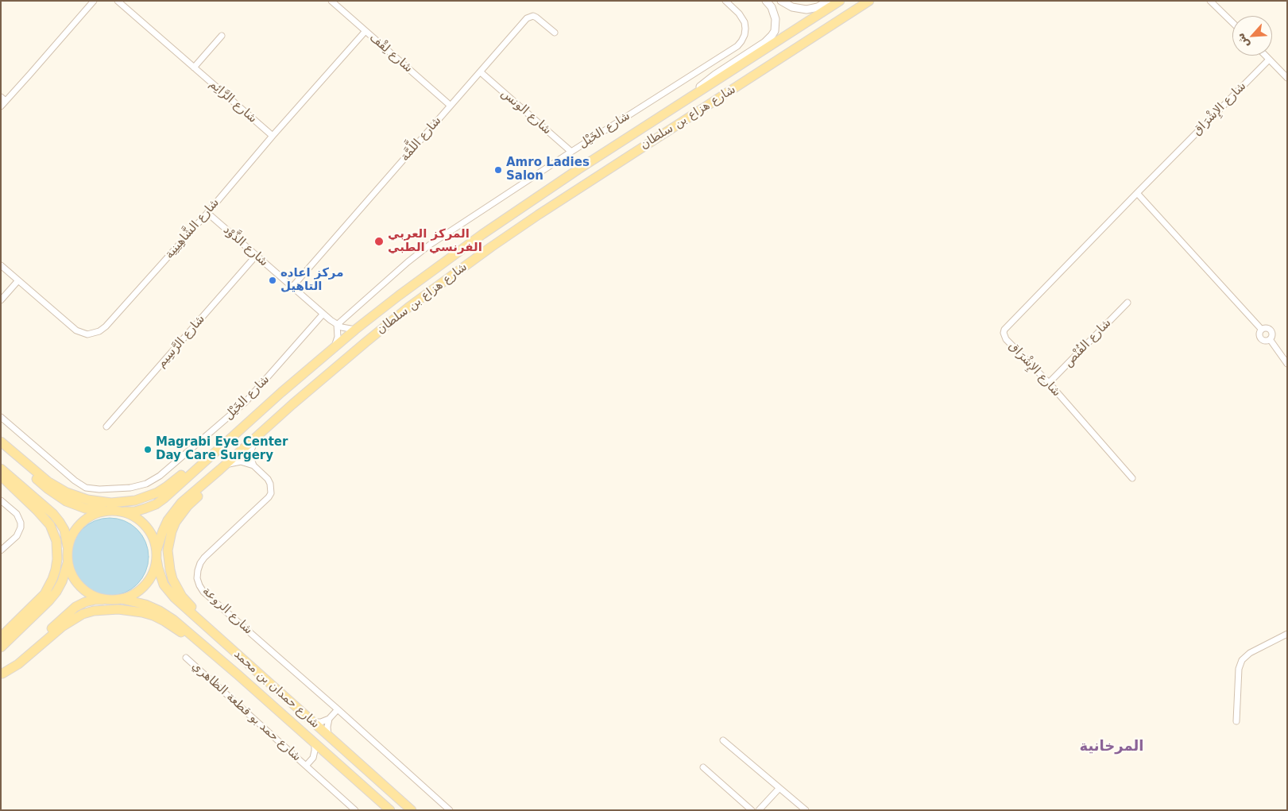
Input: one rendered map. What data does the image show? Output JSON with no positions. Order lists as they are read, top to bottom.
{
  "streets": {
    "main road": ["شارع هزاع بن سلطان", "شارع حمدان بن محمد"],
    "street": [
      "شارع لِقْف",
      "شارع الرَّائِم",
      "شارع الإِشْرَاق",
      "شارع الونس",
      "شارع الخَيْل",
      "شارع اللَّمَّة",
      "شارع الشَّاهِينِية",
      "شارع الذَّوْد",
      "شارع الرَّسِيم",
      "شارع الفُنْص",
      "شارع الروعة",
      "شارع حمد بو قطعة الظاهري"
    ]
  },
  "crossings": [
    ["شارع لِقْف", "شارع اللَّمَّة"],
    ["شارع لِقْف", "شارع الشَّاهِينِية"],
    ["شارع الرَّائِم", "شارع الشَّاهِينِية"],
    ["شارع الإِشْرَاق", "شارع الفُنْص"],
    ["شارع الونس", "شارع الخَيْل"],
    ["شارع الونس", "شارع اللَّمَّة"],
    ["شارع هزاع بن سلطان", "شارع الذَّوْد"],
    ["شارع هزاع بن سلطان", "شارع حمدان بن محمد"],
    ["شارع الخَيْل", "شارع الذَّوْد"],
    ["شارع اللَّمَّة", "شارع الذَّوْد"],
    ["شارع الشَّاهِينِية", "شارع الذَّوْد"],
    ["شارع الذَّوْد", "شارع الرَّسِيم"],
    ["شارع حمدان بن محمد", "شارع حمد بو قطعة الظاهري"]
  ],
  "districts": ["المرخانية"],
  "places": [
    "Amro Ladies Salon",
    "المركز العربي الفرنسي الطبي",
    "مركز اعاده التاهيل",
    "Magrabi Eye Center Day Care Surgery"
  ],
  "north": "bottom left"
}
